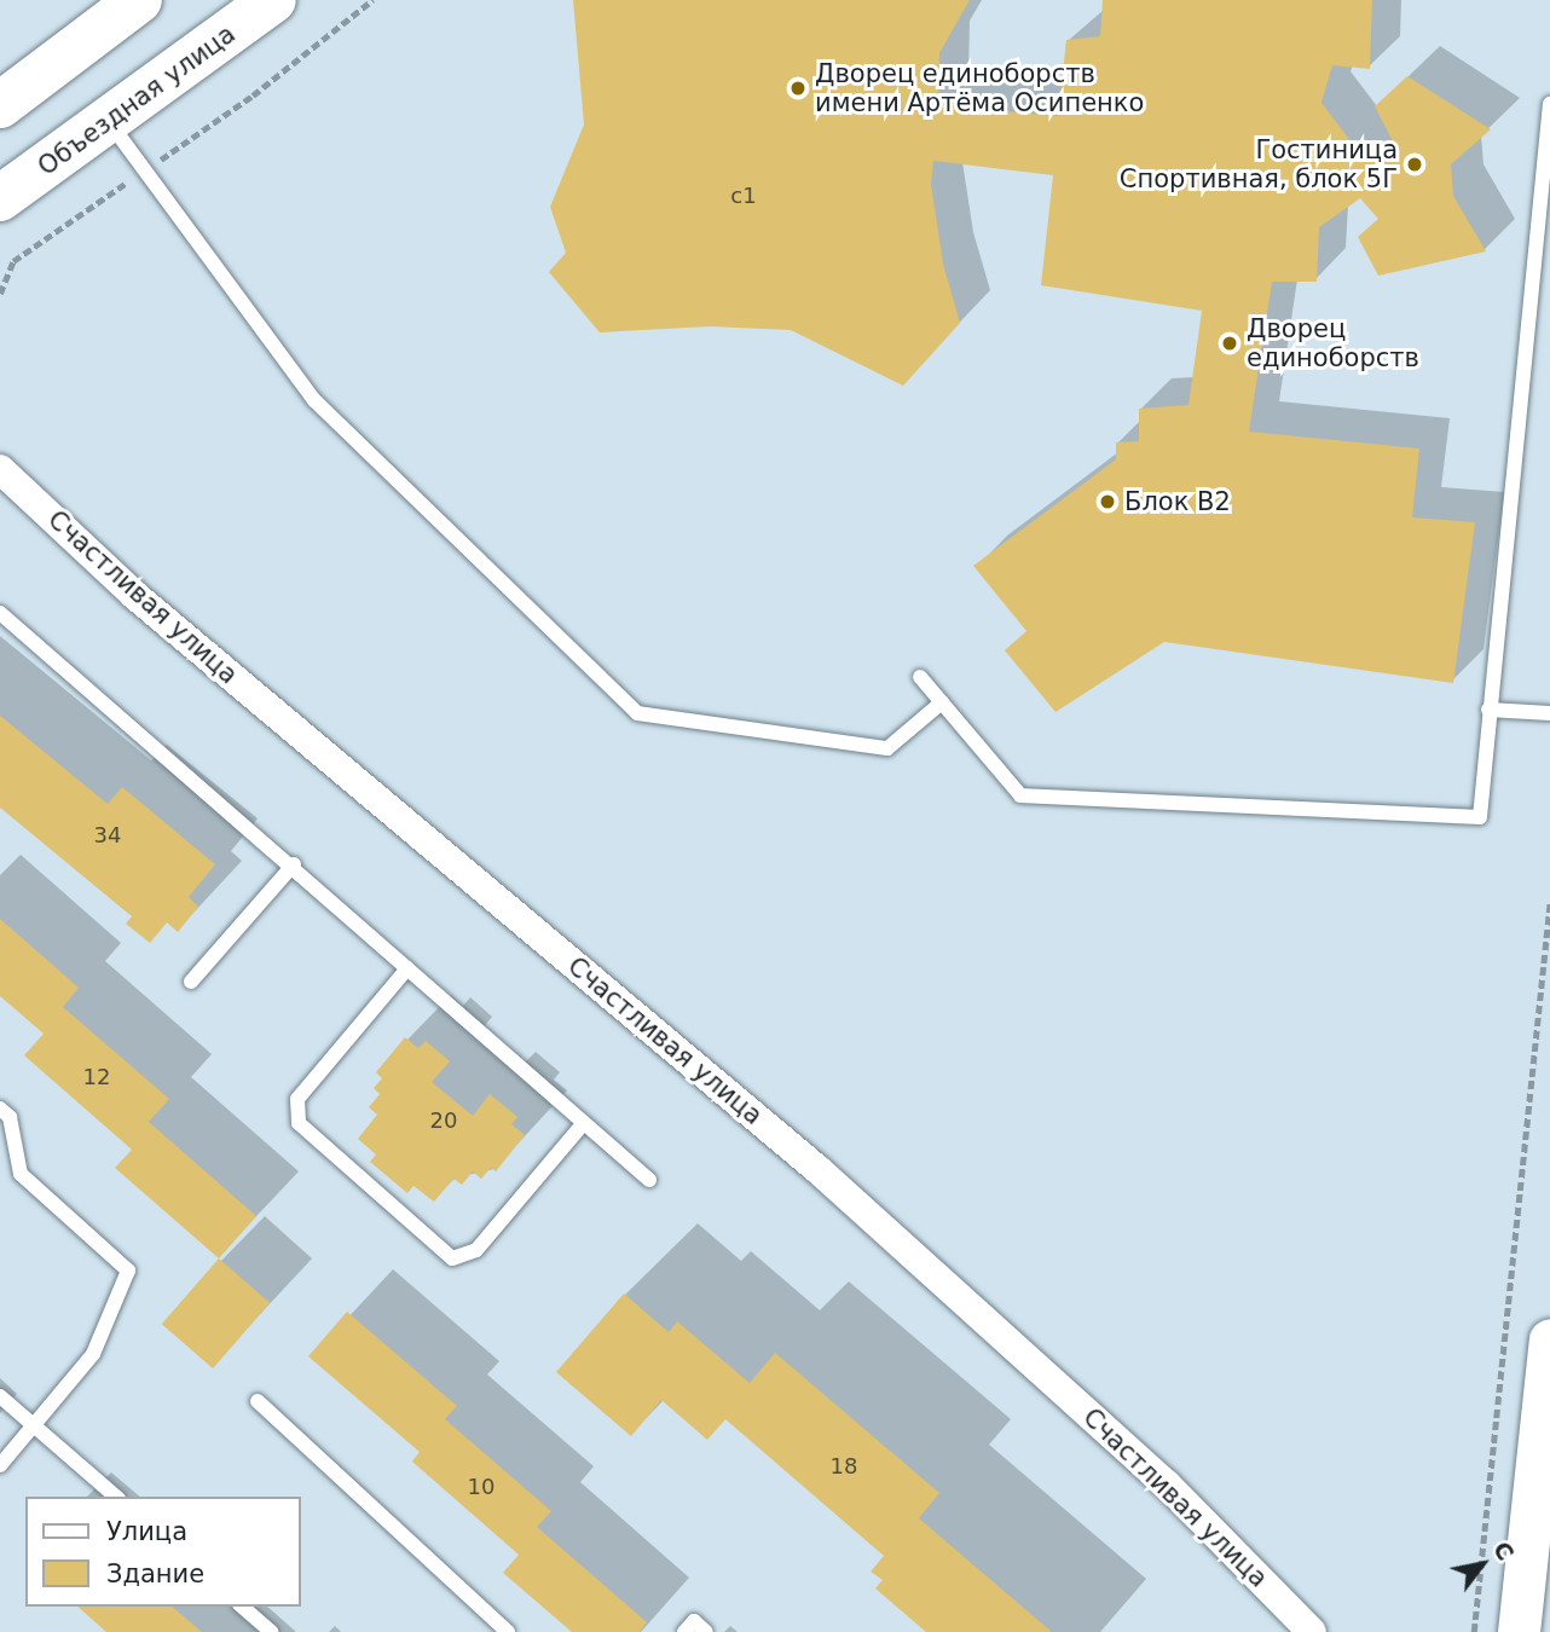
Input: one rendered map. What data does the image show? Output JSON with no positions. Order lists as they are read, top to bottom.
{
  "streets": {
    "main road": ["Объездная улица"],
    "street": ["Счастливая улица"]
  },
  "places": [
    "Дворец единоборств имени Артёма Осипенко",
    "Гостиница Спортивная, блок 5Г",
    "Дворец единоборств",
    "Блок В2"
  ],
  "house_numbers": [
    "с1",
    "34",
    "12",
    "20",
    "18",
    "10"
  ],
  "legend": ["Улица", "Здание"],
  "north": "top right"
}
